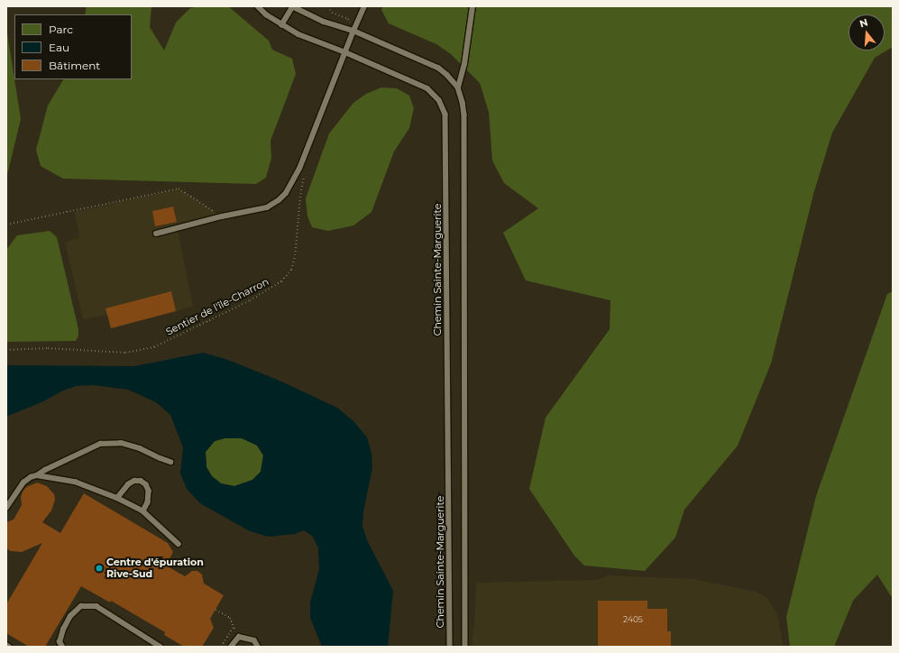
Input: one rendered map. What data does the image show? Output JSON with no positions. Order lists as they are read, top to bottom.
{
  "streets": {
    "lane": ["Chemin Sainte-Marguerite"],
    "path": ["Sentier de l'île-Charron"]
  },
  "places": ["Centre d'épuration Rive-Sud"],
  "house_numbers": ["2405"],
  "legend": ["Parc", "Eau", "Bâtiment"],
  "north": "top"
}
